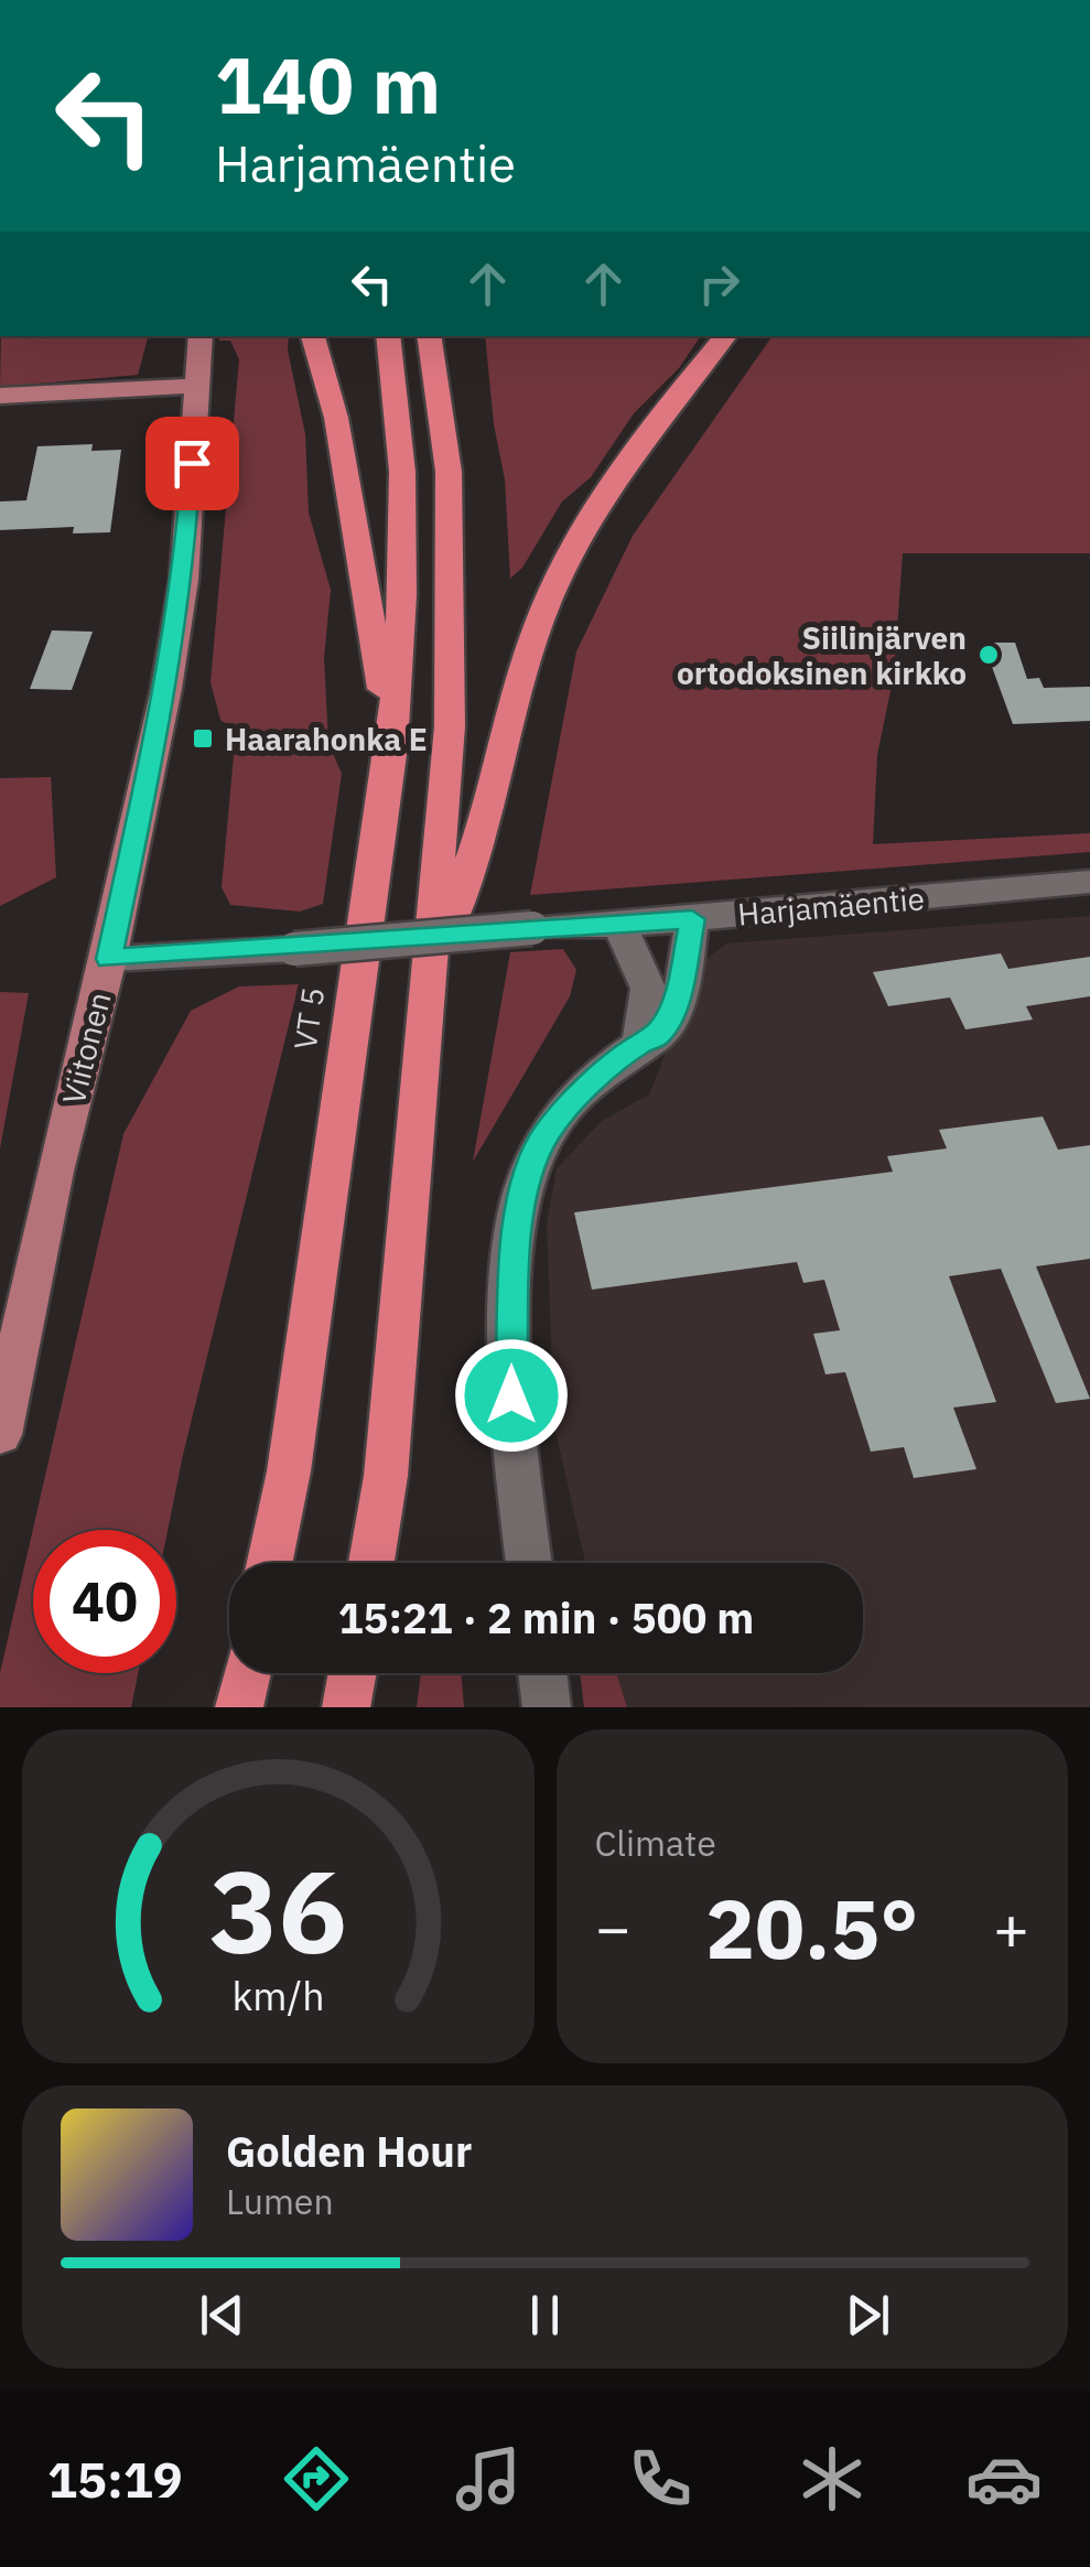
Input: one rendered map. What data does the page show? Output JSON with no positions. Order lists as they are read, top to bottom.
{
  "streets": {
    "highway": ["VT 5"],
    "main road": ["Viitonen"],
    "street": ["Harjamäentie"]
  },
  "crossings": [
    ["Harjamäentie", "Viitonen"]
  ],
  "places": {
    "other": ["Siilinjärven ortodoksinen kirkko"],
    "transit": ["Haarahonka E"]
  },
  "page": {
    "turn": ["140 m", "Harjamäentie"],
    "limit": "40",
    "trip": "15:21 · 2 min · 500 m",
    "tile": "Climate",
    "heat": ["−", "20.5°", "+"],
    "song": ["Golden Hour", "Lumen"],
    "tabs": "15:19",
    "gauge": ["36", "km/h"]
  }
}
